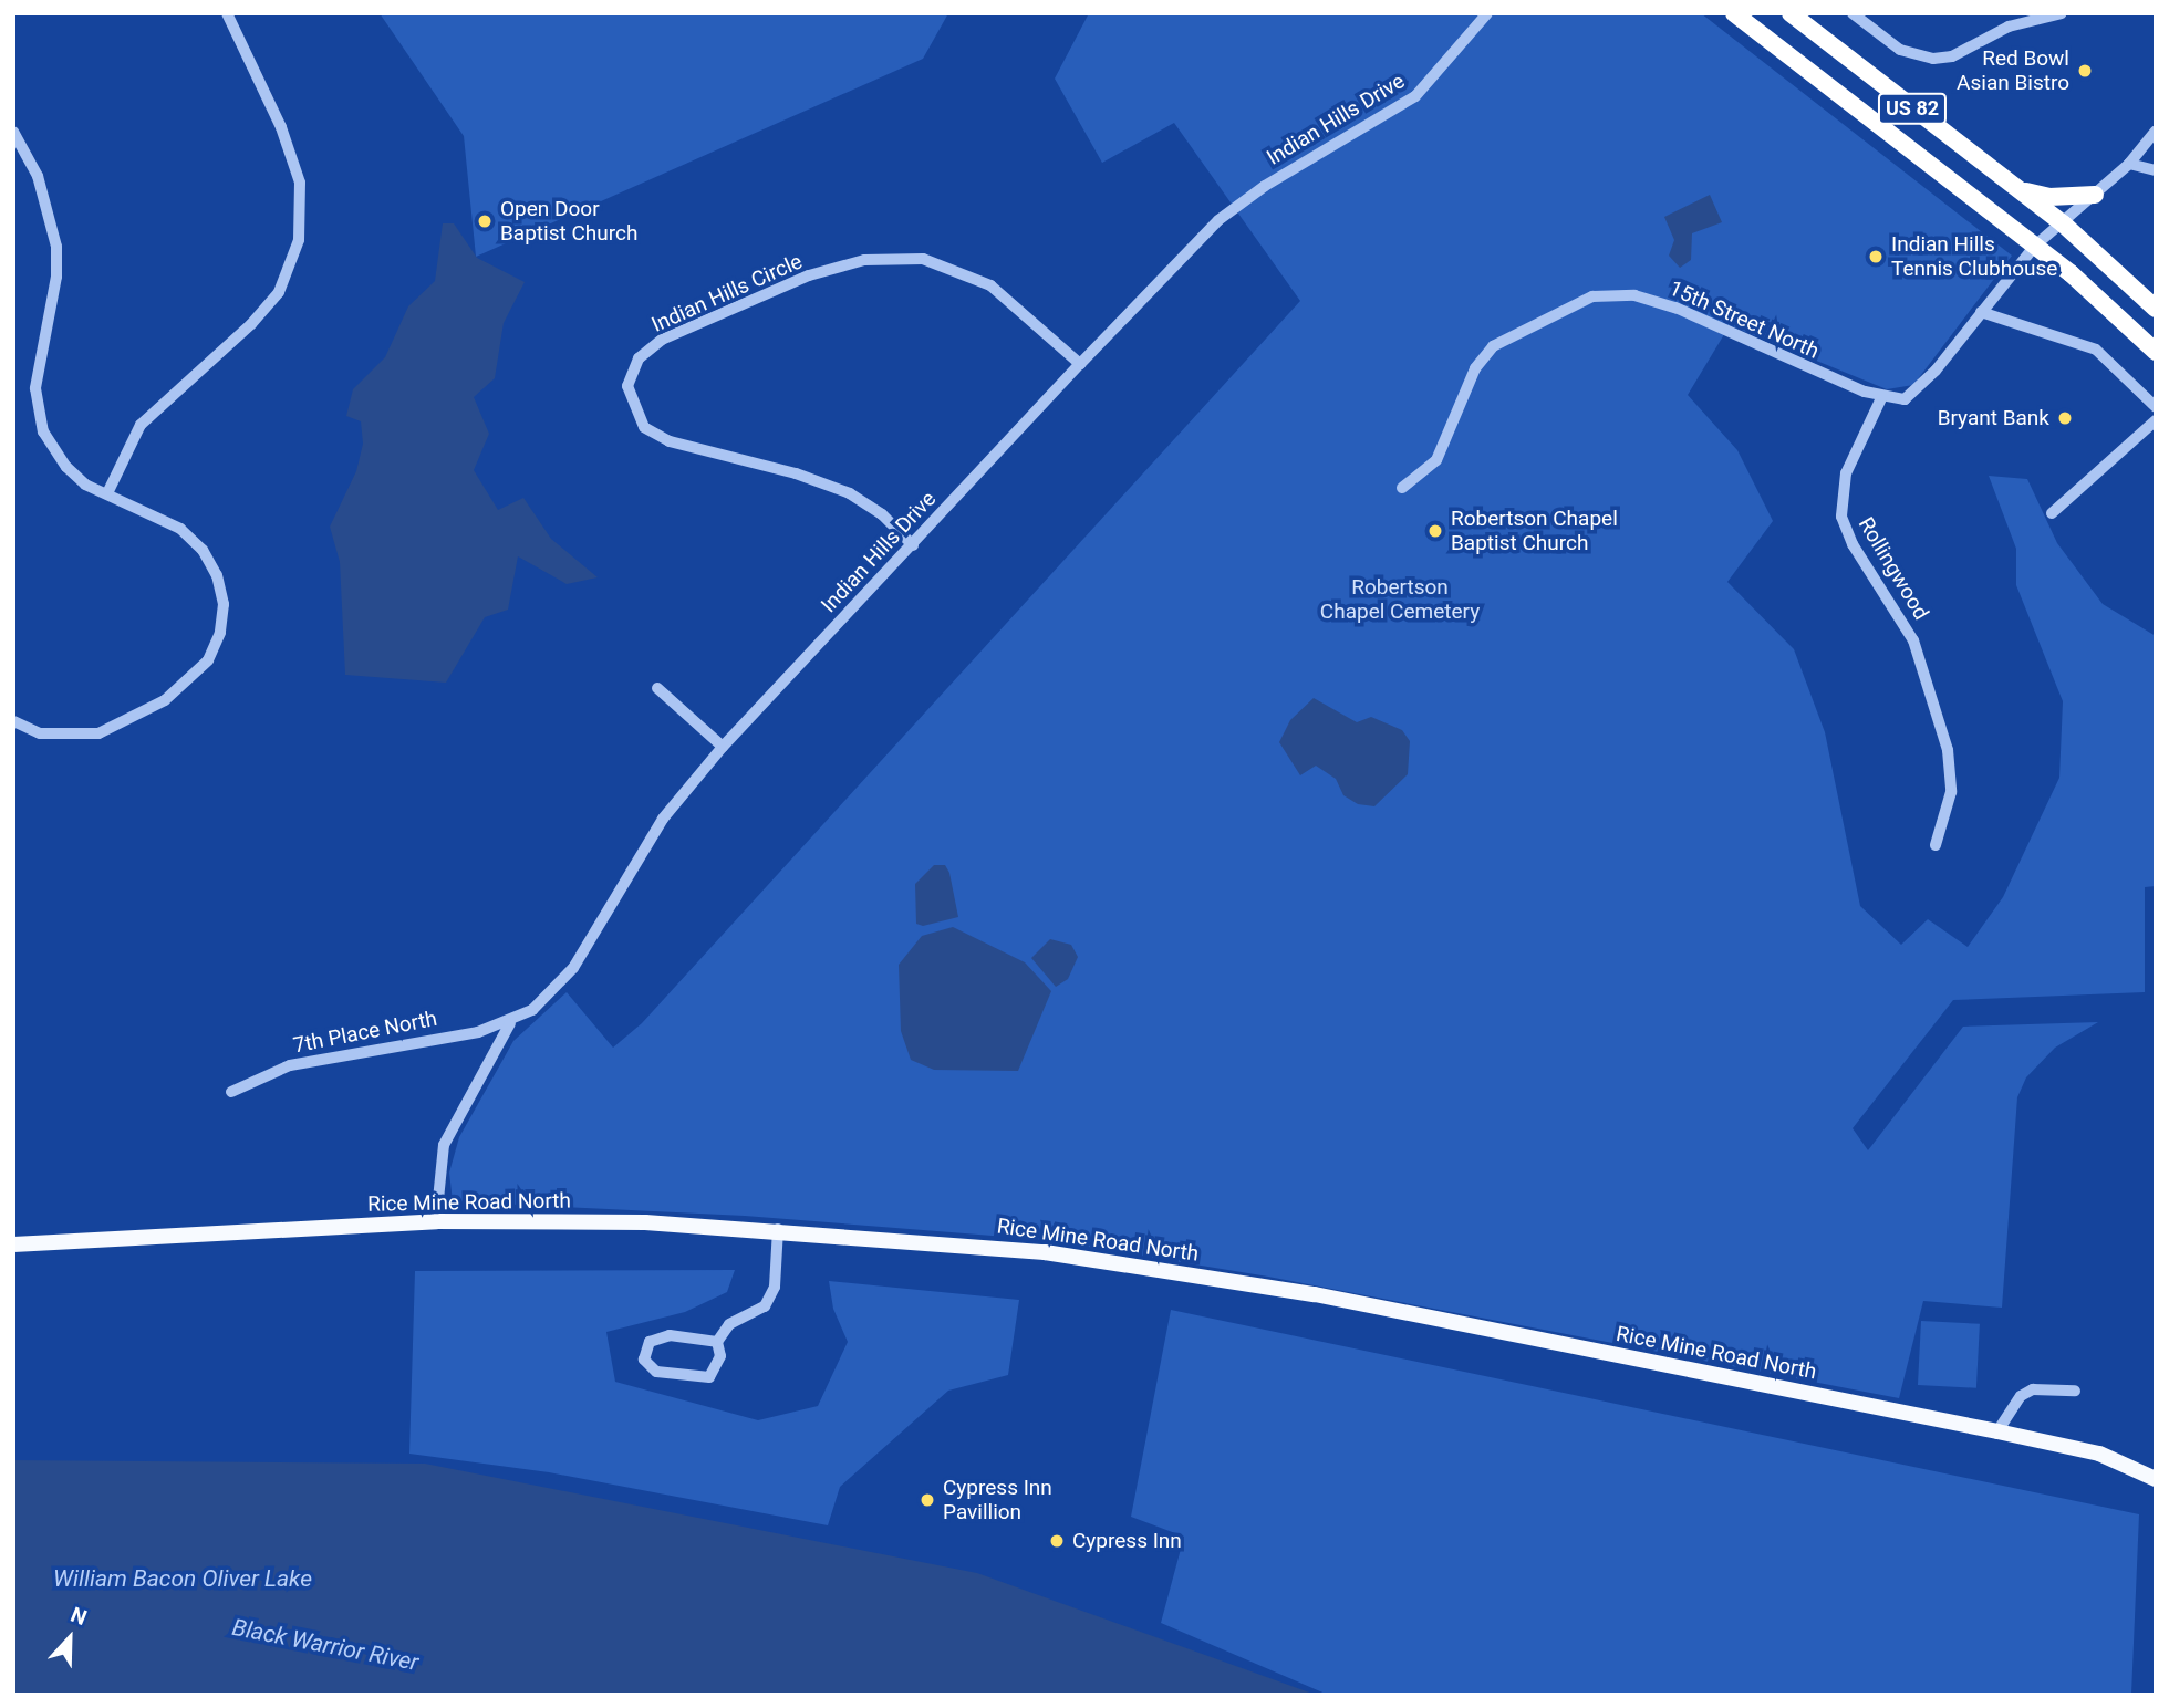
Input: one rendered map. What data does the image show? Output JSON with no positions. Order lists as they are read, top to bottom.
{
  "streets": {
    "highway": ["US 82"],
    "main road": ["Rice Mine Road North"],
    "street": [
      "Indian Hills Drive",
      "Indian Hills Circle",
      "15th Street North",
      "Rollingwood",
      "7th Place North"
    ]
  },
  "crossings": [
    ["Indian Hills Drive", "Indian Hills Circle"],
    ["Indian Hills Drive", "7th Place North"],
    ["Indian Hills Drive", "Rice Mine Road North"],
    ["15th Street North", "Rollingwood"]
  ],
  "water": ["William Bacon Oliver Lake", "Black Warrior River"],
  "parks": ["Robertson Chapel Cemetery"],
  "places": [
    "Red Bowl Asian Bistro",
    "Open Door Baptist Church",
    "Indian Hills Tennis Clubhouse",
    "Bryant Bank",
    "Robertson Chapel Baptist Church",
    "Cypress Inn Pavillion",
    "Cypress Inn"
  ],
  "north": "top"
}
